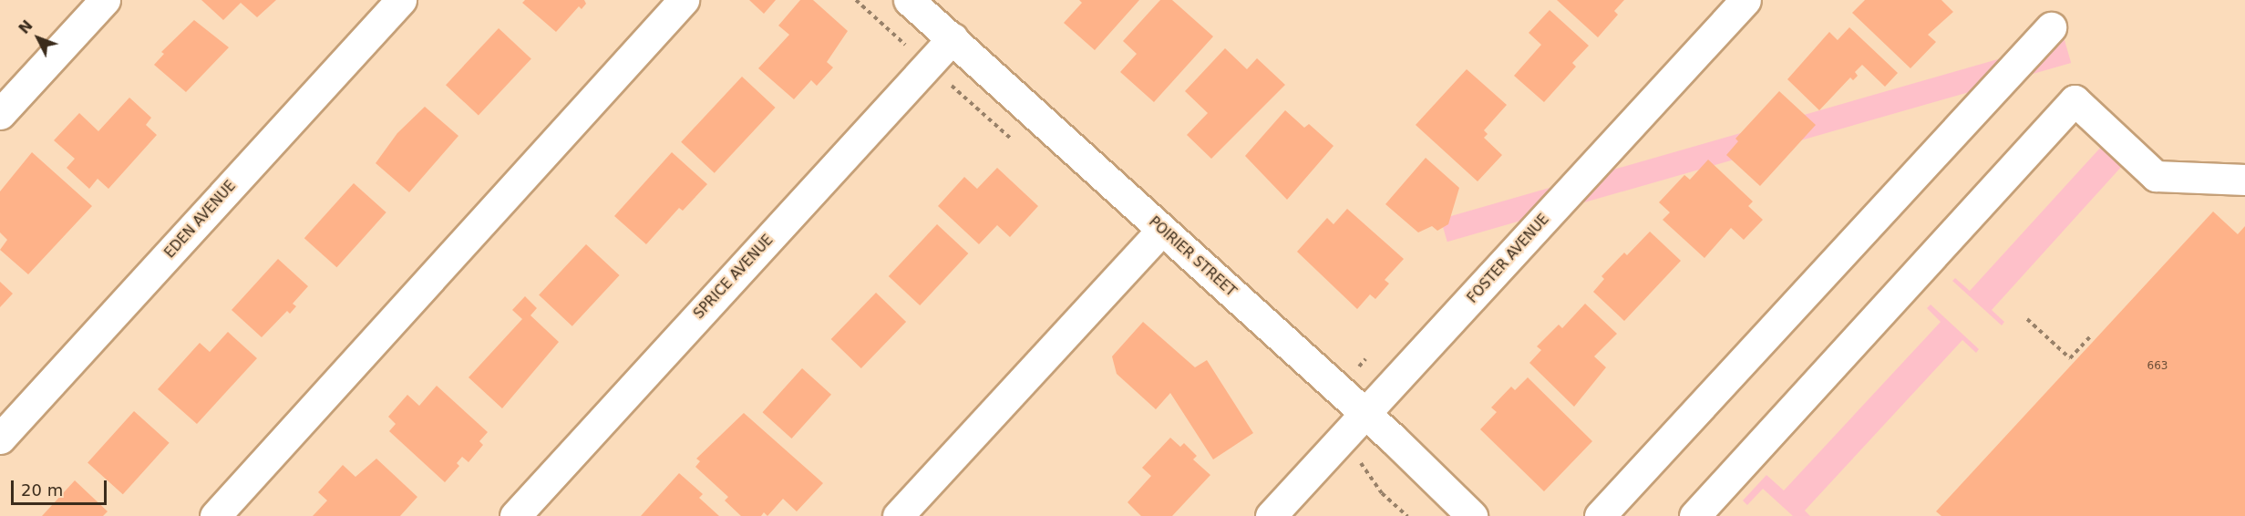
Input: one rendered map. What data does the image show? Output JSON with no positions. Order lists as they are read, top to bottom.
{
  "streets": {
    "street": [
      "EDEN AVENUE",
      "POIRIER STREET",
      "FOSTER AVENUE",
      "SPRICE AVENUE"
    ]
  },
  "crossings": [
    ["POIRIER STREET", "FOSTER AVENUE"],
    ["POIRIER STREET", "SPRICE AVENUE"]
  ],
  "house_numbers": ["663"],
  "scale_bar": "20 m",
  "north": "top left"
}
